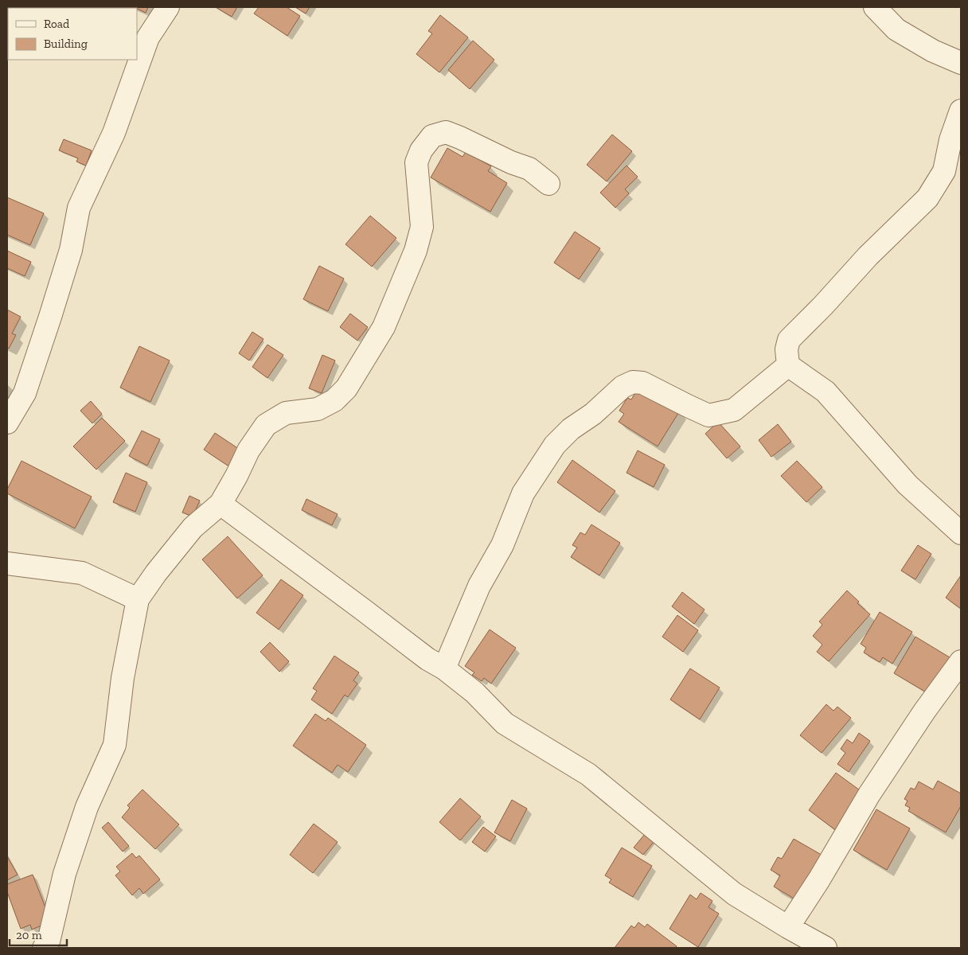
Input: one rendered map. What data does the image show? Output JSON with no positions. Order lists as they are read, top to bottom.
{
  "legend": ["Road", "Building"],
  "scale_bar": "20 m"
}
